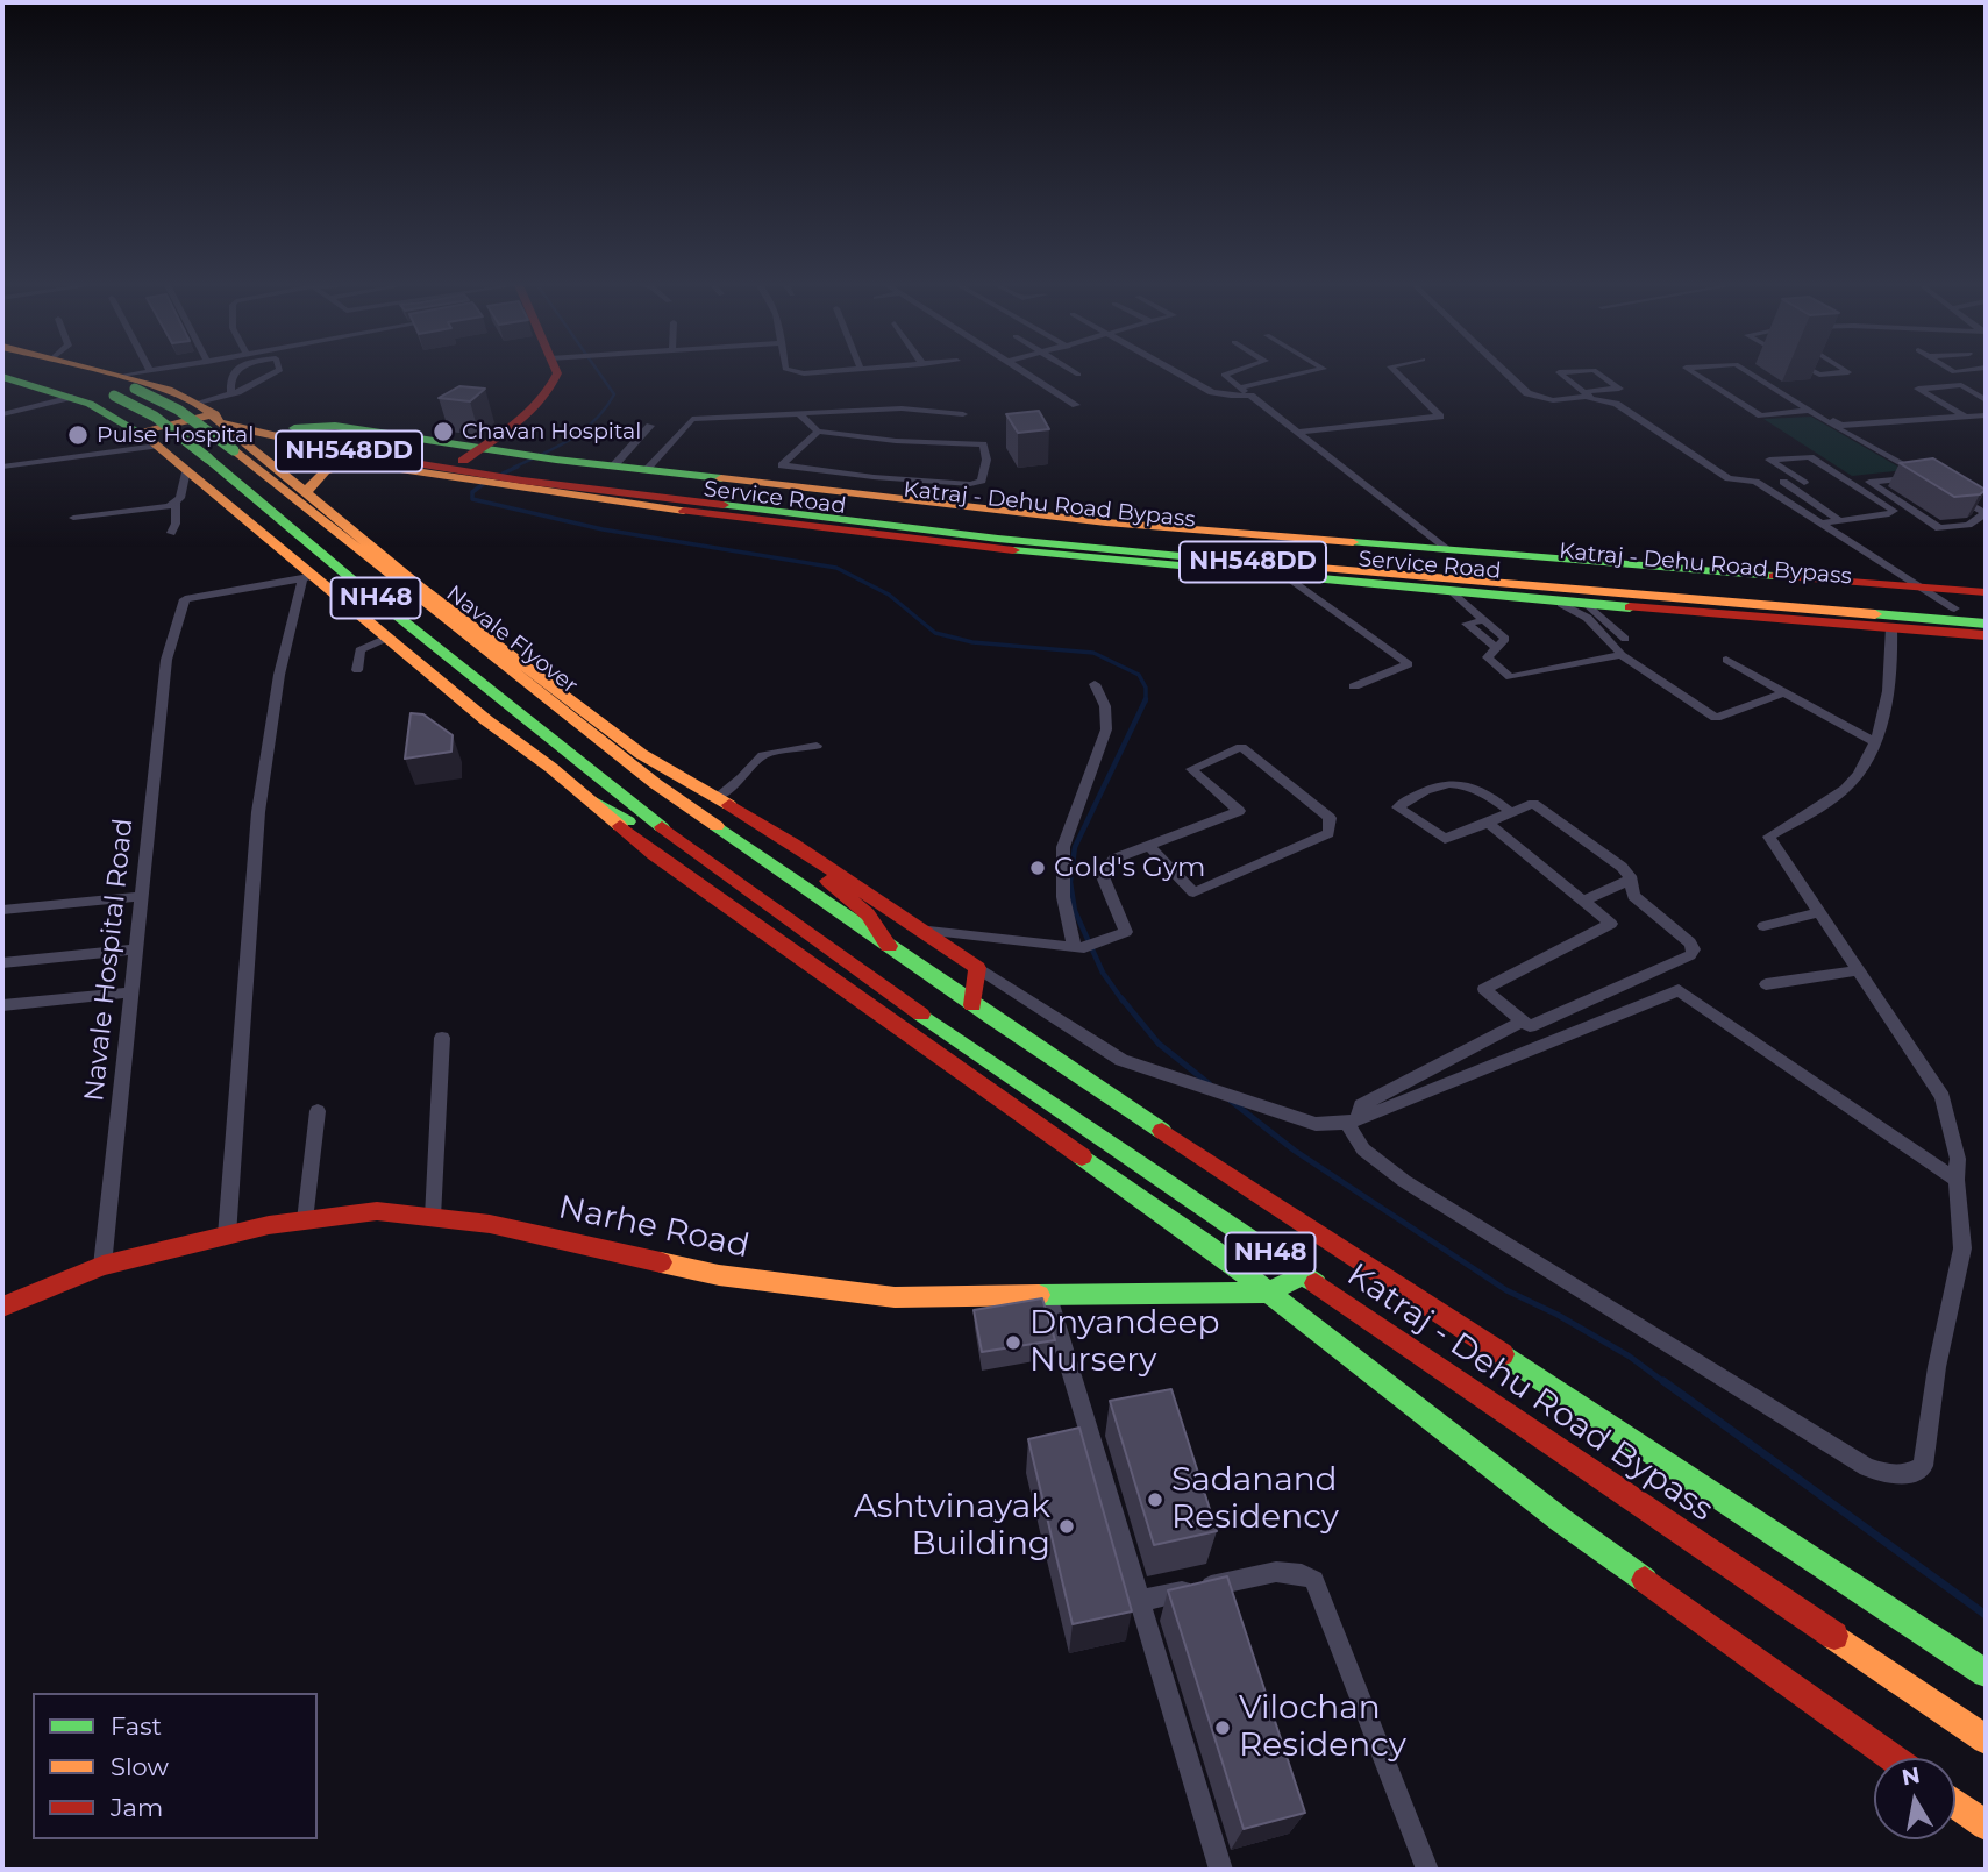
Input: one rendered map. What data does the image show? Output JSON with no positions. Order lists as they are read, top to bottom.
{
  "streets": {
    "main road": [
      "NH548DD",
      "Service Road",
      "Katraj - Dehu Road Bypass",
      "NH48",
      "Navale Flyover",
      "Narhe Road"
    ],
    "street": ["Navale Hospital Road"]
  },
  "crossings": [
    ["Service Road", "Katraj - Dehu Road Bypass"],
    ["Katraj - Dehu Road Bypass", "Navale Flyover"],
    ["Katraj - Dehu Road Bypass", "Narhe Road"],
    ["Navale Hospital Road", "Narhe Road"]
  ],
  "places": [
    "Chavan Hospital",
    "Pulse Hospital",
    "Gold's Gym",
    "Dnyandeep Nursery",
    "Sadanand Residency",
    "Ashtvinayak Building",
    "Vilochan Residency"
  ],
  "legend": ["Fast", "Slow", "Jam"],
  "north": "top"
}
